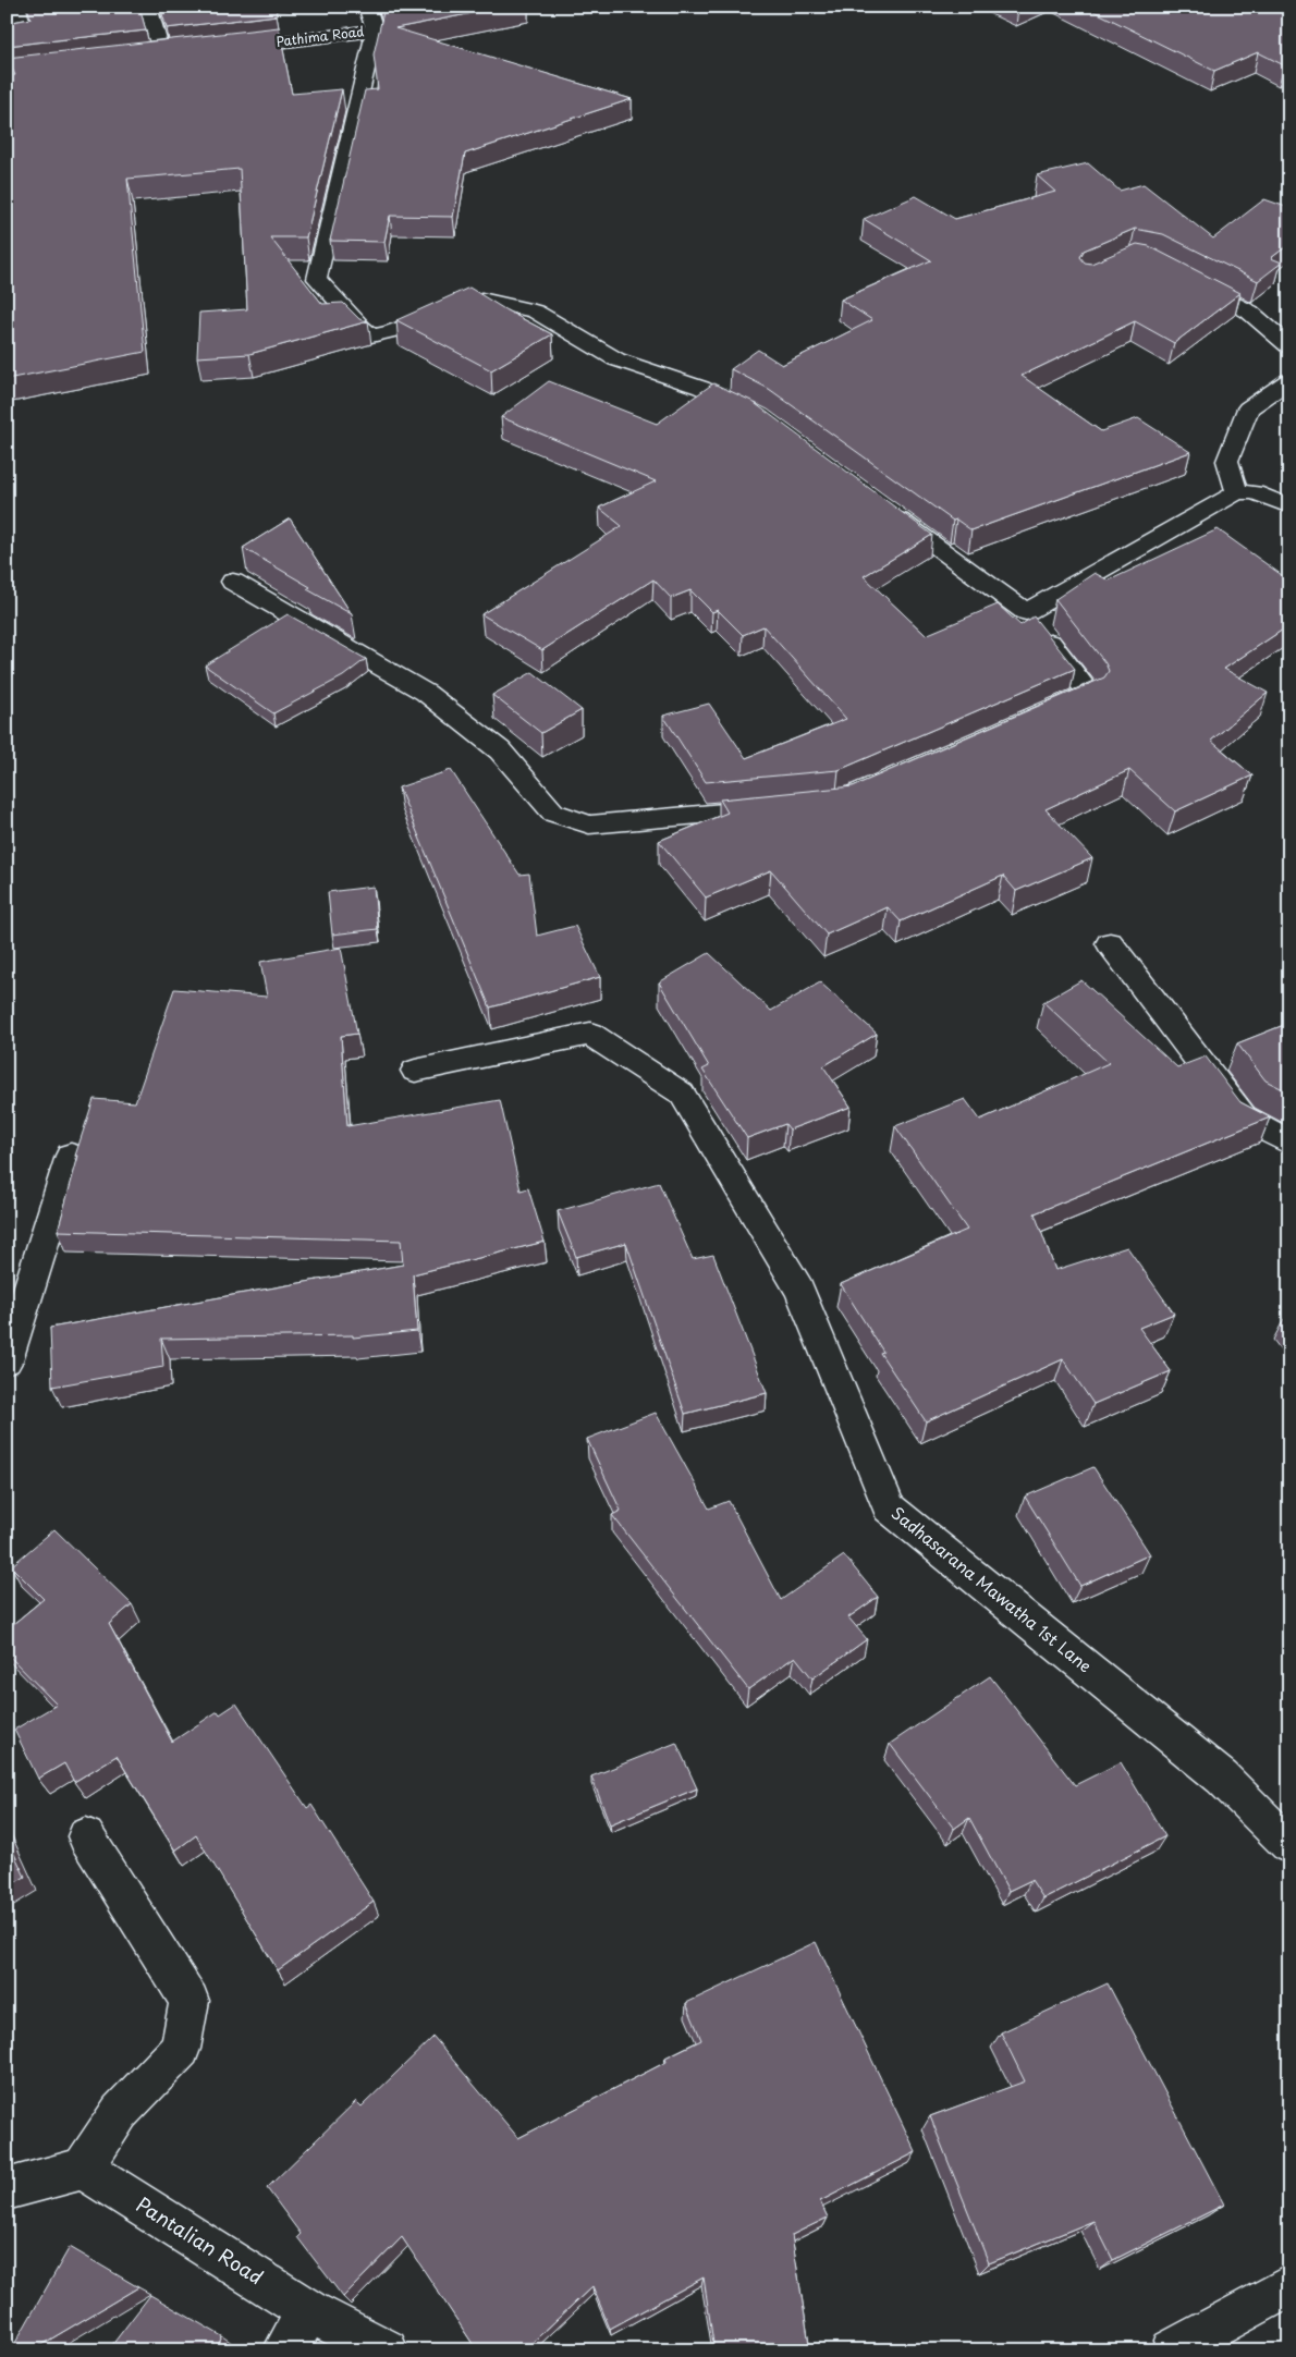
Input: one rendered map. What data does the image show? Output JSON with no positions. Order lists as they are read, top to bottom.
{
  "streets": {
    "street": ["Pathima Road", "Sadhasarana Mawatha 1st Lane", "Pantalian Road"]
  }
}
